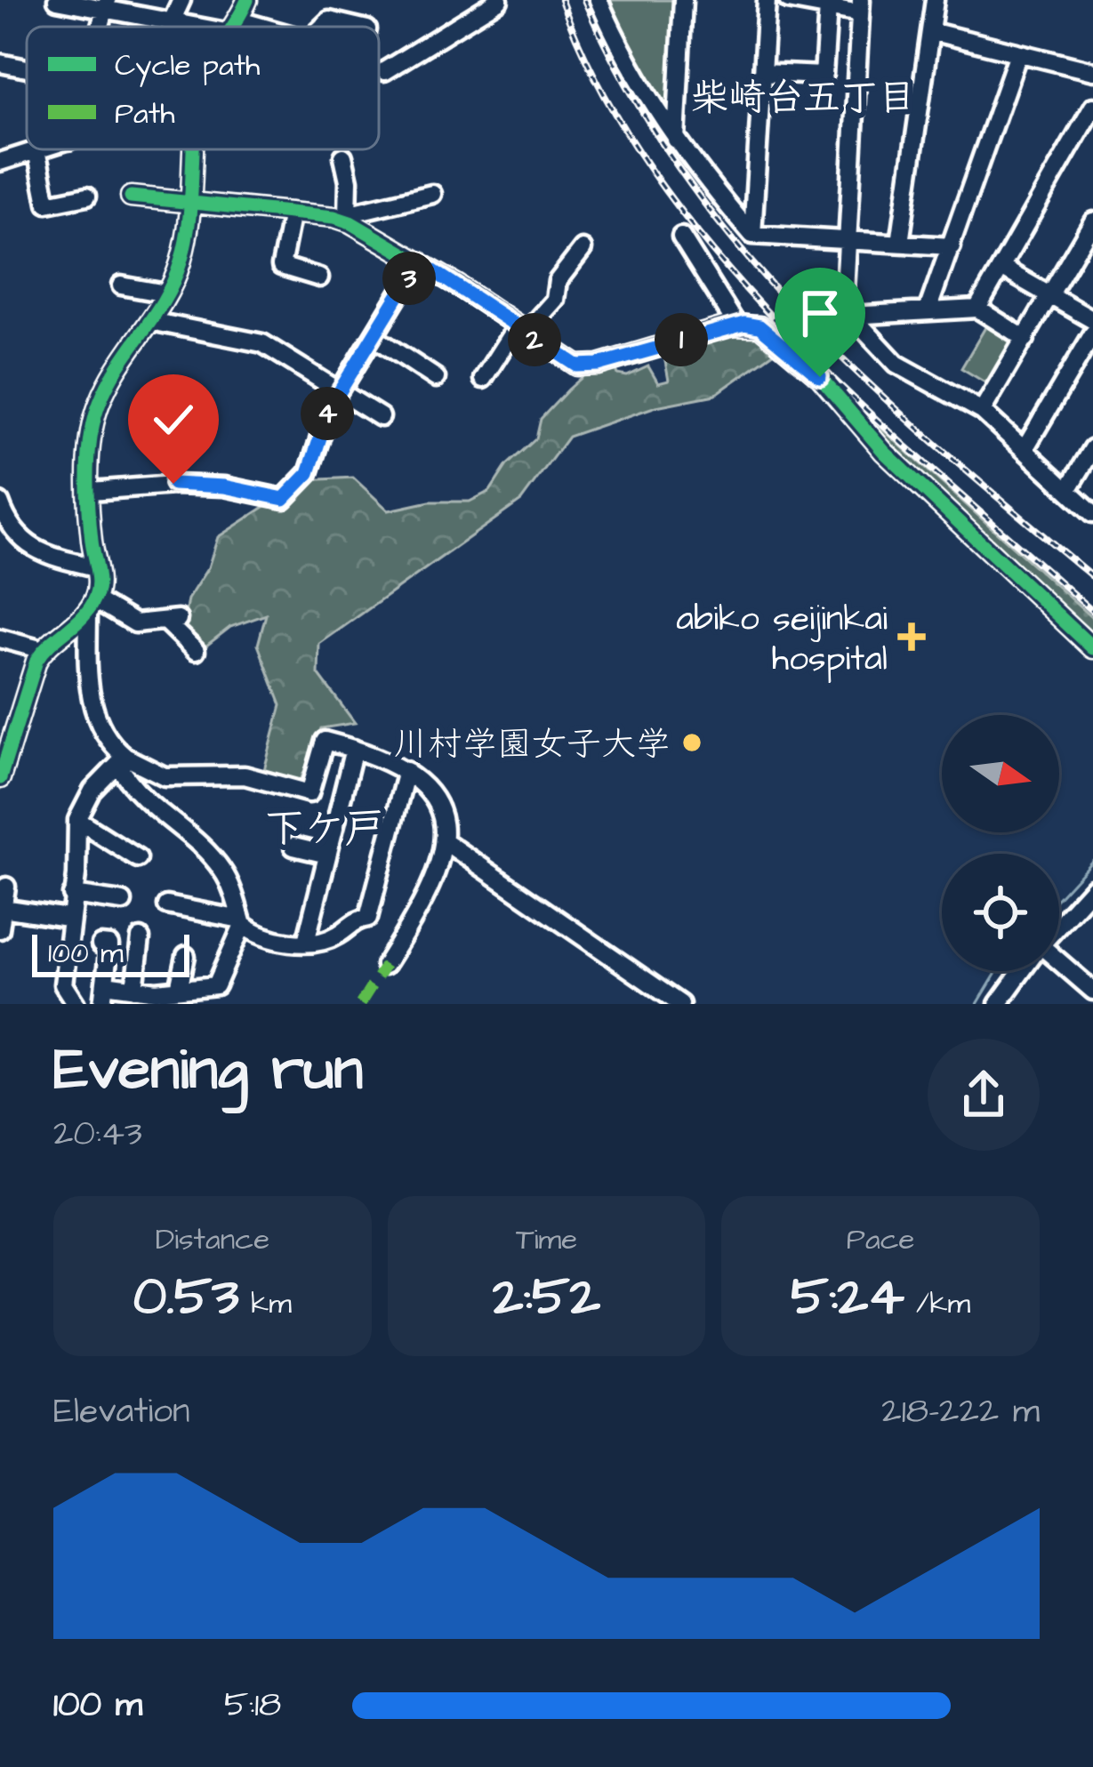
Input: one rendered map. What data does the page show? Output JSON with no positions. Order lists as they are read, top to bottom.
{
  "districts": ["柴崎台五丁目", "下ケ戸"],
  "places": {
    "health": ["abiko seijinkai hospital"],
    "other": ["川村学園女子大学"]
  },
  "legend": ["Cycle path", "Path"],
  "scale_bar": "100 m",
  "north": "right",
  "page": {
    "pins": [
      "3",
      "1",
      "2",
      "4"
    ],
    "scale": "100 m",
    "heading": ["Evening run", "20:43"],
    "stats": [
      ["Distance", "0.53 km"],
      ["Time", "2:52"],
      ["Pace", "5:24 /km"]
    ],
    "chart": ["Elevation", "218–222 m"],
    "list": [
      {
        "name": "100 m",
        "note": "5:18"
      }
    ]
  }
}
